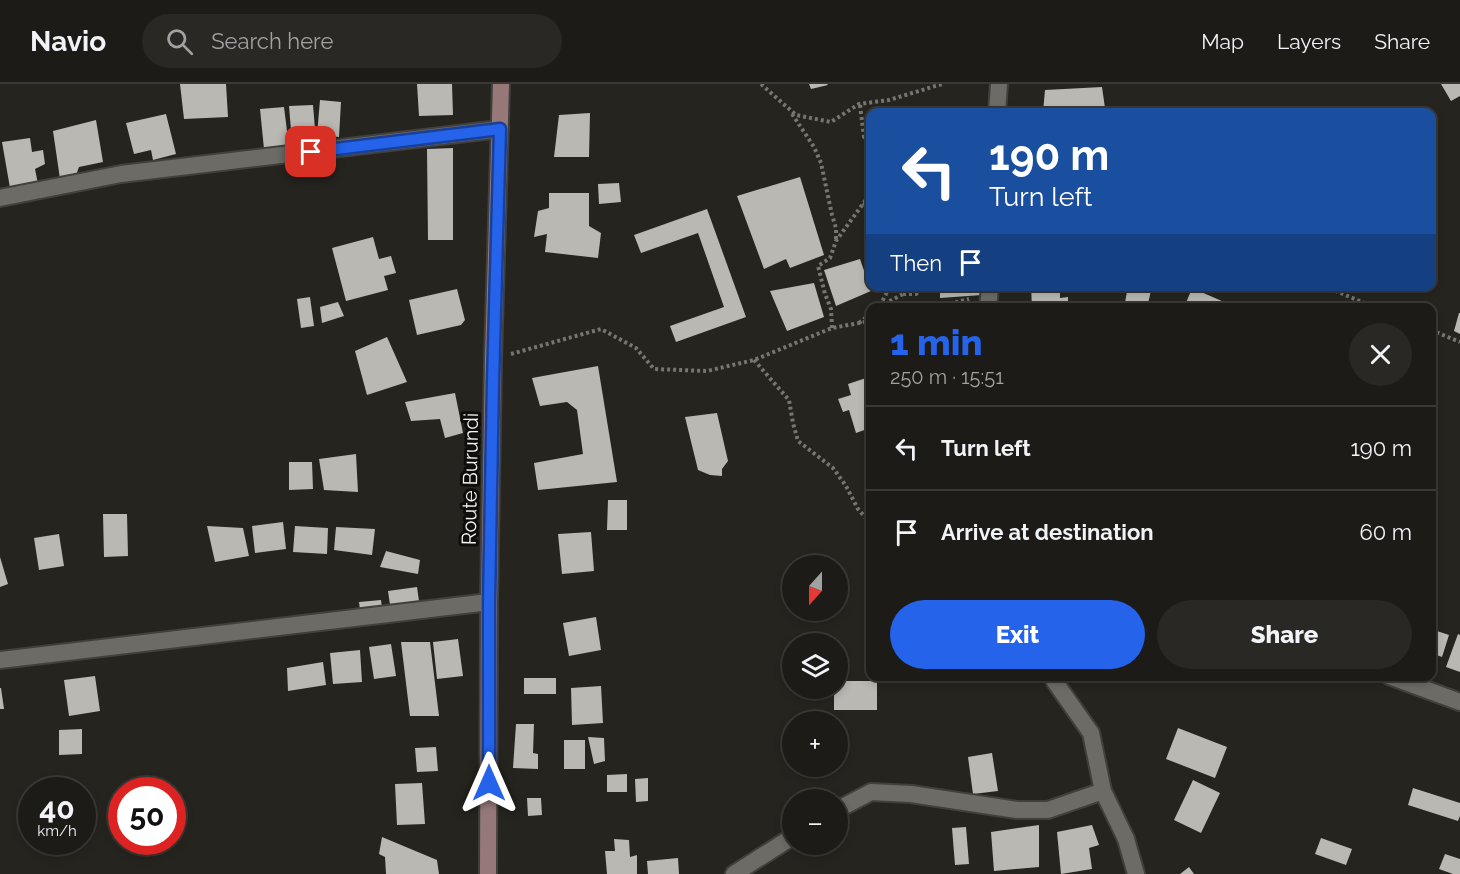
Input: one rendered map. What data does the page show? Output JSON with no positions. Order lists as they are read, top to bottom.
{
  "streets": {
    "main road": ["Route Burundi"]
  },
  "north": "bottom",
  "page": {
    "header": "Navio",
    "search": "Search here",
    "nav": ["Map", "Layers", "Share"],
    "turn": ["190 m", "Turn left"],
    "then": "Then",
    "heading": ["1 min", "250 m · 15:51"],
    "list": [
      {
        "name": "Turn left",
        "value": "190 m"
      },
      {
        "name": "Arrive at destination",
        "value": "60 m"
      }
    ],
    "map_buttons": ["+", "−"],
    "buttons": ["Exit", "Share"],
    "speed": "40 km/h",
    "limit": "50"
  }
}
